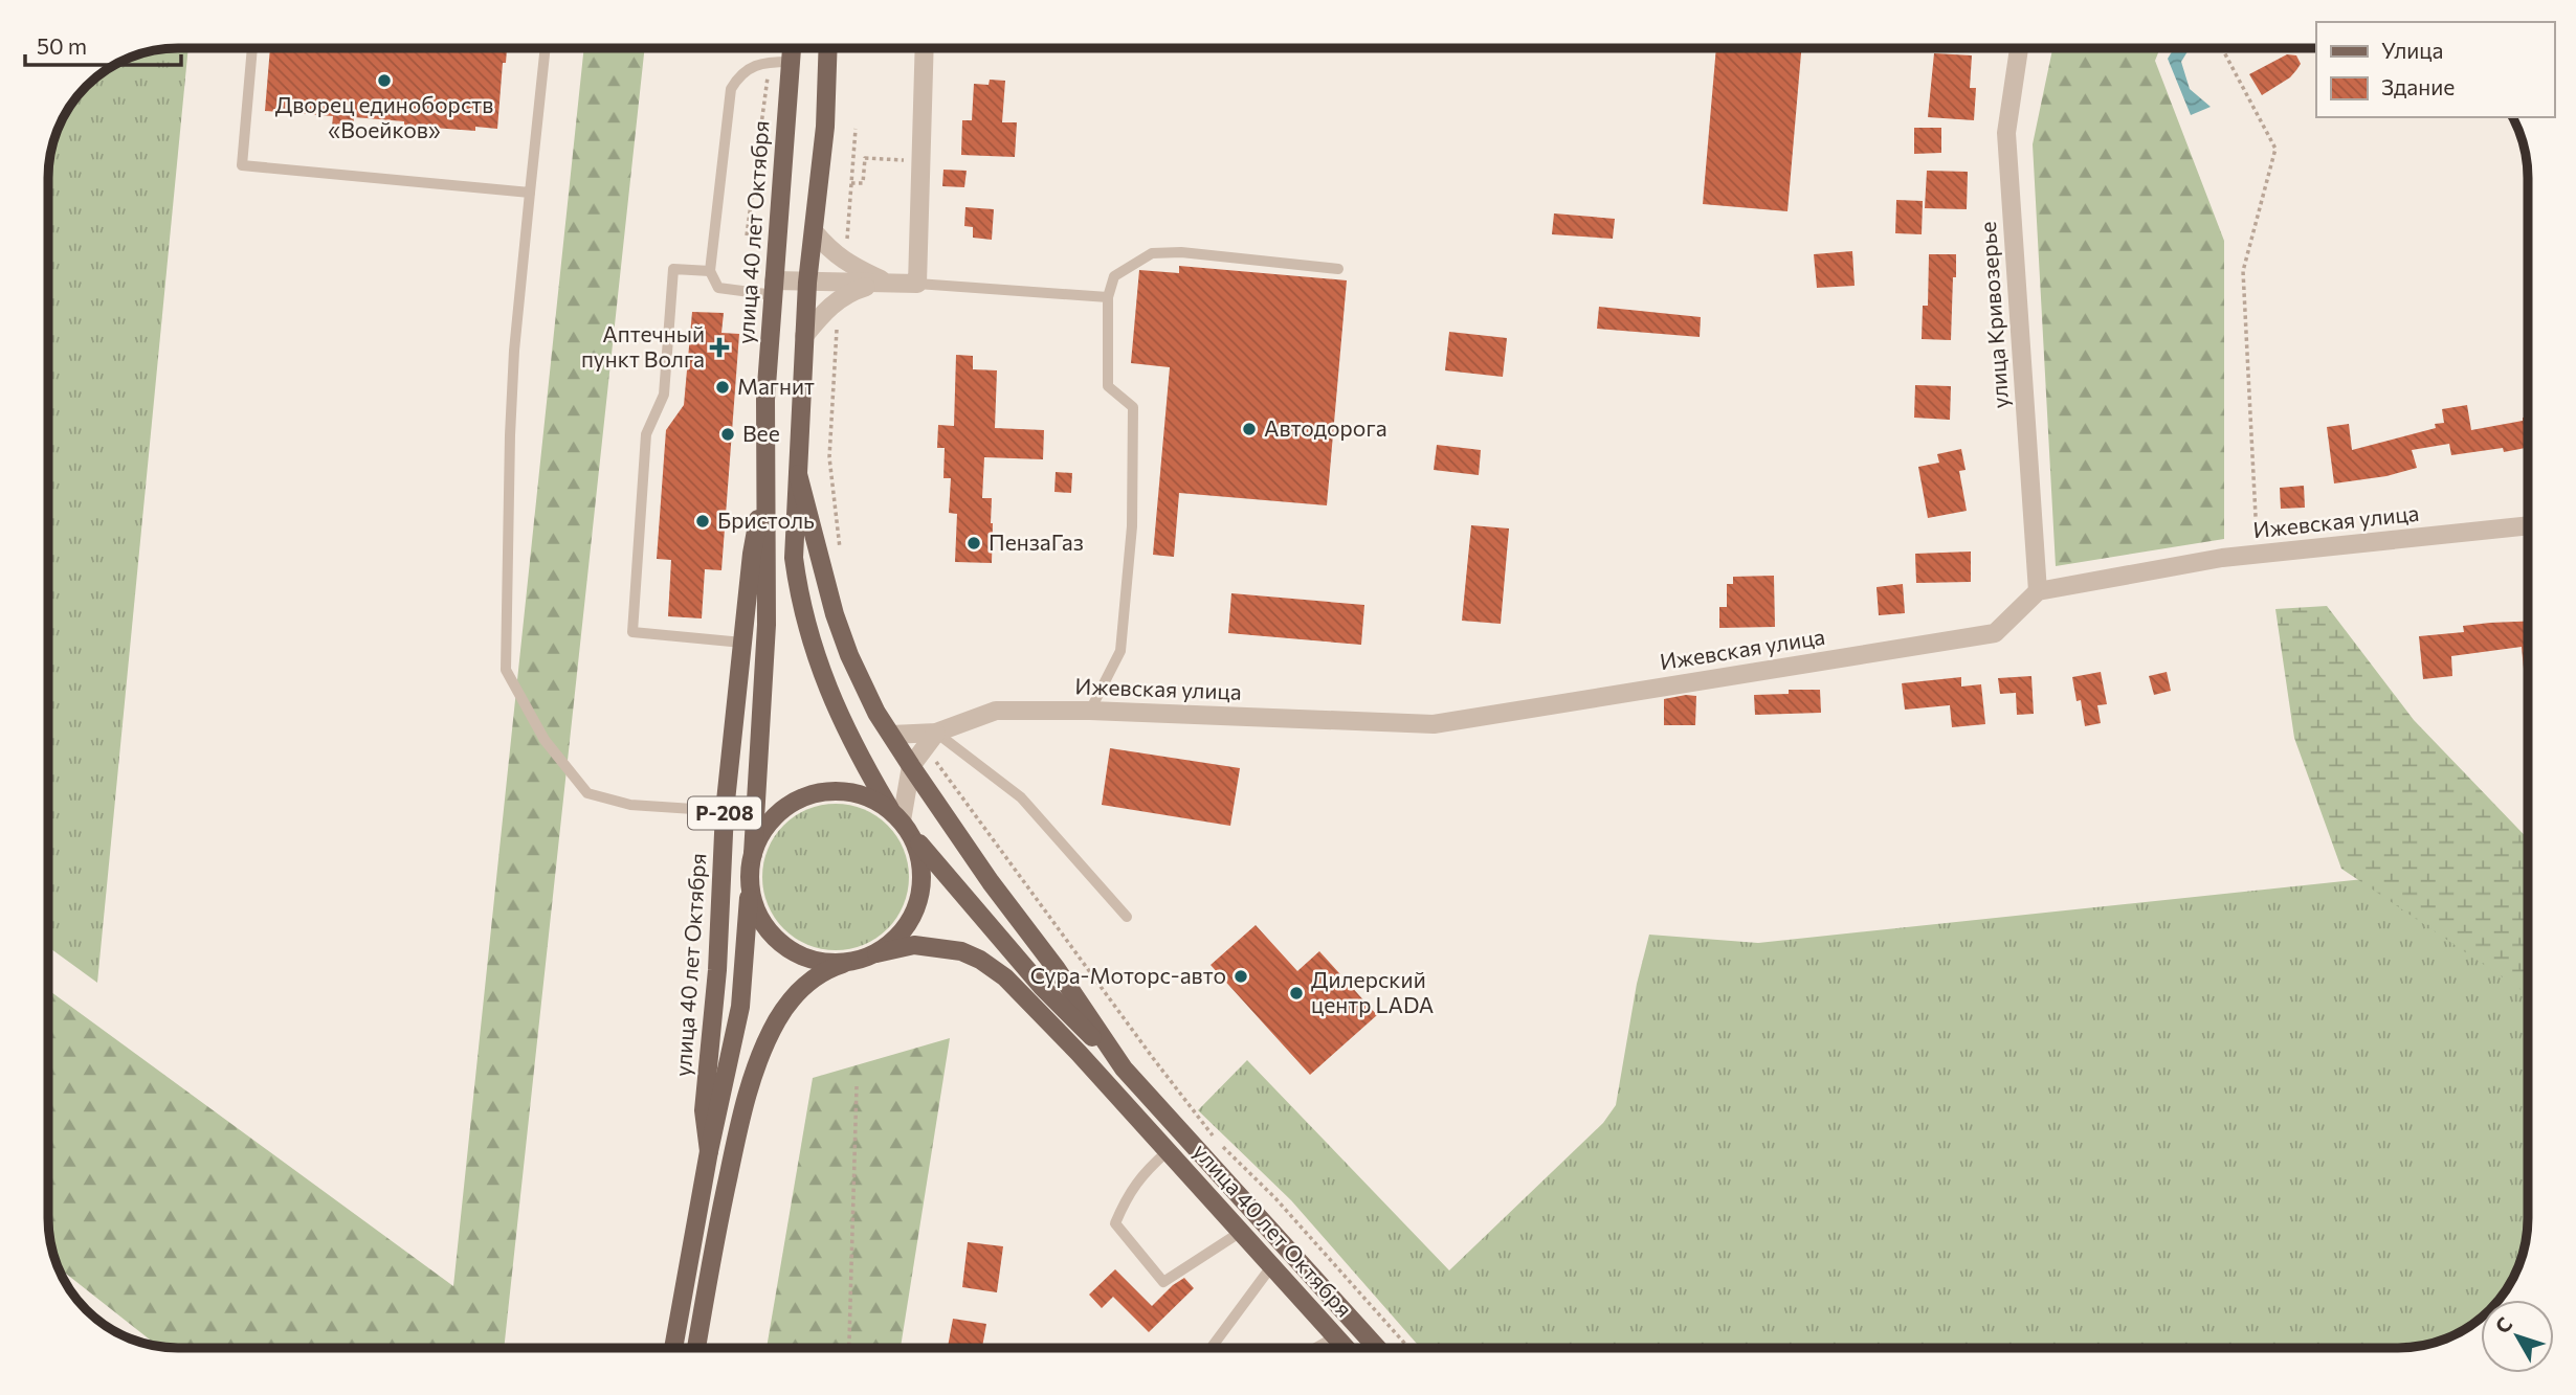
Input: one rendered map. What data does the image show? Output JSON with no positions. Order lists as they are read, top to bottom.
{
  "streets": {
    "main road": ["улица 40 лет Октября", "Р-208"],
    "street": ["улица Кривозерье", "Ижевская улица"]
  },
  "crossings": [
    ["улица 40 лет Октября", "Ижевская улица"],
    ["улица Кривозерье", "Ижевская улица"]
  ],
  "places": {
    "other": [
      "Дворец единоборств «Воейков»",
      "Магнит",
      "Автодорога",
      "Bee",
      "Бристоль",
      "ПензаГаз",
      "Сура-Моторс-авто",
      "Дилерский центр LADA"
    ],
    "health": ["Аптечный пункт Волга"]
  },
  "legend": ["Улица", "Здание"],
  "scale_bar": "50 m",
  "north": "top left"
}
